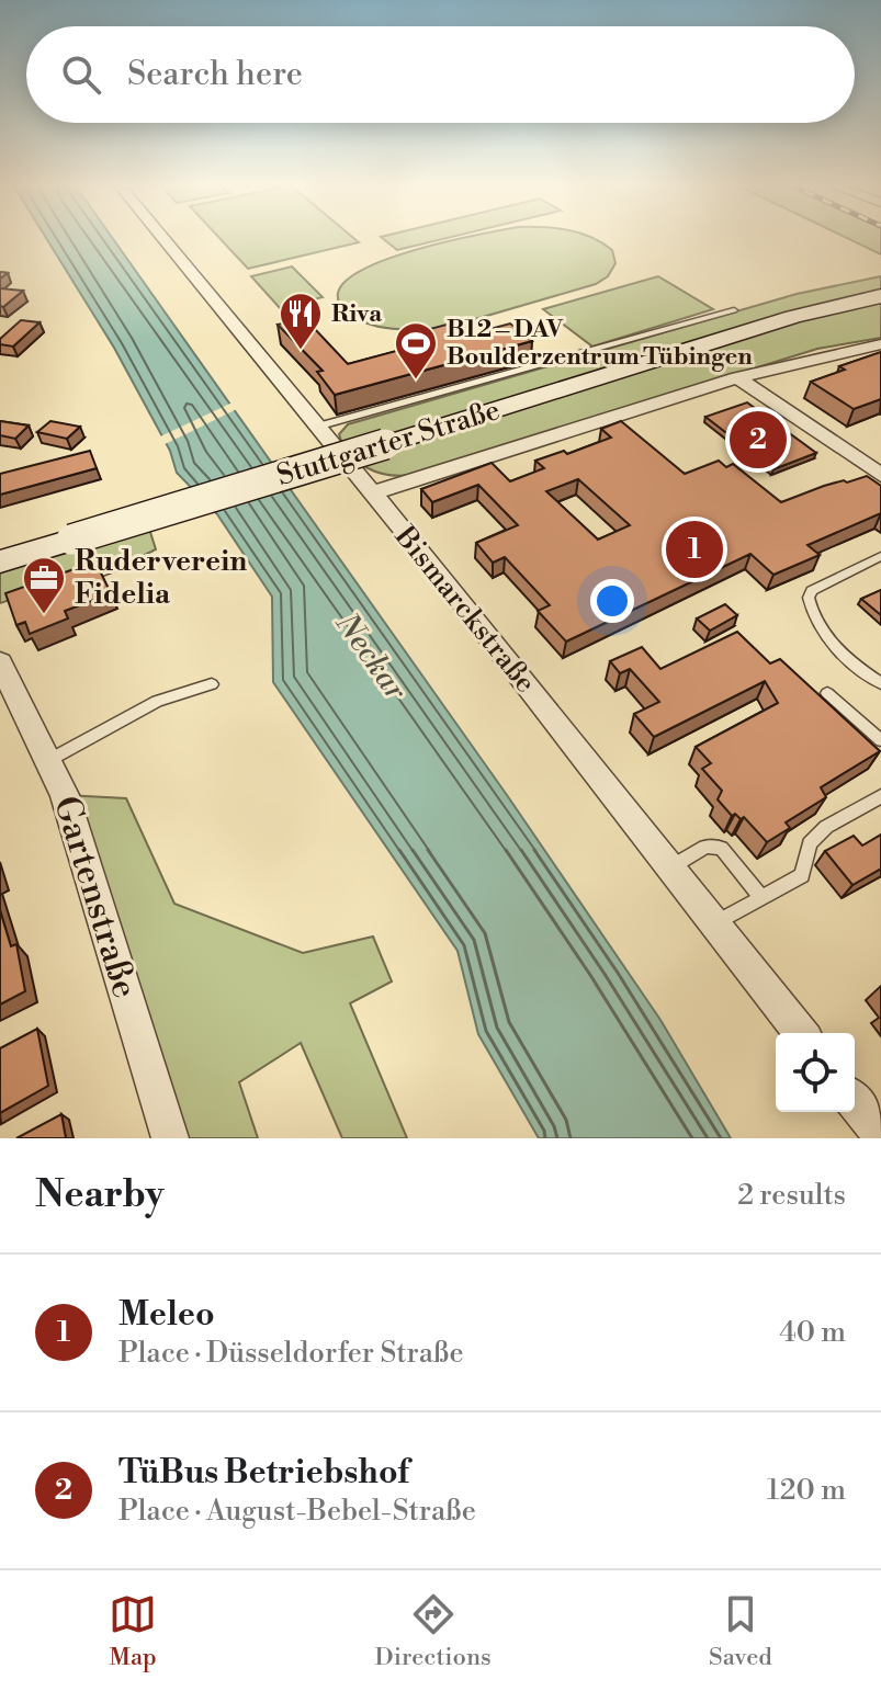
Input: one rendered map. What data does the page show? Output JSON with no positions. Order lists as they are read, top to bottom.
{
  "streets": {
    "main road": ["Stuttgarter Straße"],
    "street": ["Bismarckstraße", "Gartenstraße"]
  },
  "water": ["Neckar"],
  "places": {
    "restaurant": ["Riva"],
    "sports": ["B12 – DAV Boulderzentrum Tübingen"],
    "office": ["Ruderverein Fidelia"]
  },
  "page": {
    "search": "Search here",
    "pins": ["2", "1"],
    "heading": ["Nearby", "2 results"],
    "list": [
      {
        "mark": "1",
        "name": "Meleo",
        "note": "Place · Düsseldorfer Straße",
        "value": "40 m"
      },
      {
        "mark": "2",
        "name": "TüBus Betriebshof",
        "note": "Place · August-Bebel-Straße",
        "value": "120 m"
      }
    ],
    "nav": ["Map", "Directions", "Saved"]
  }
}
